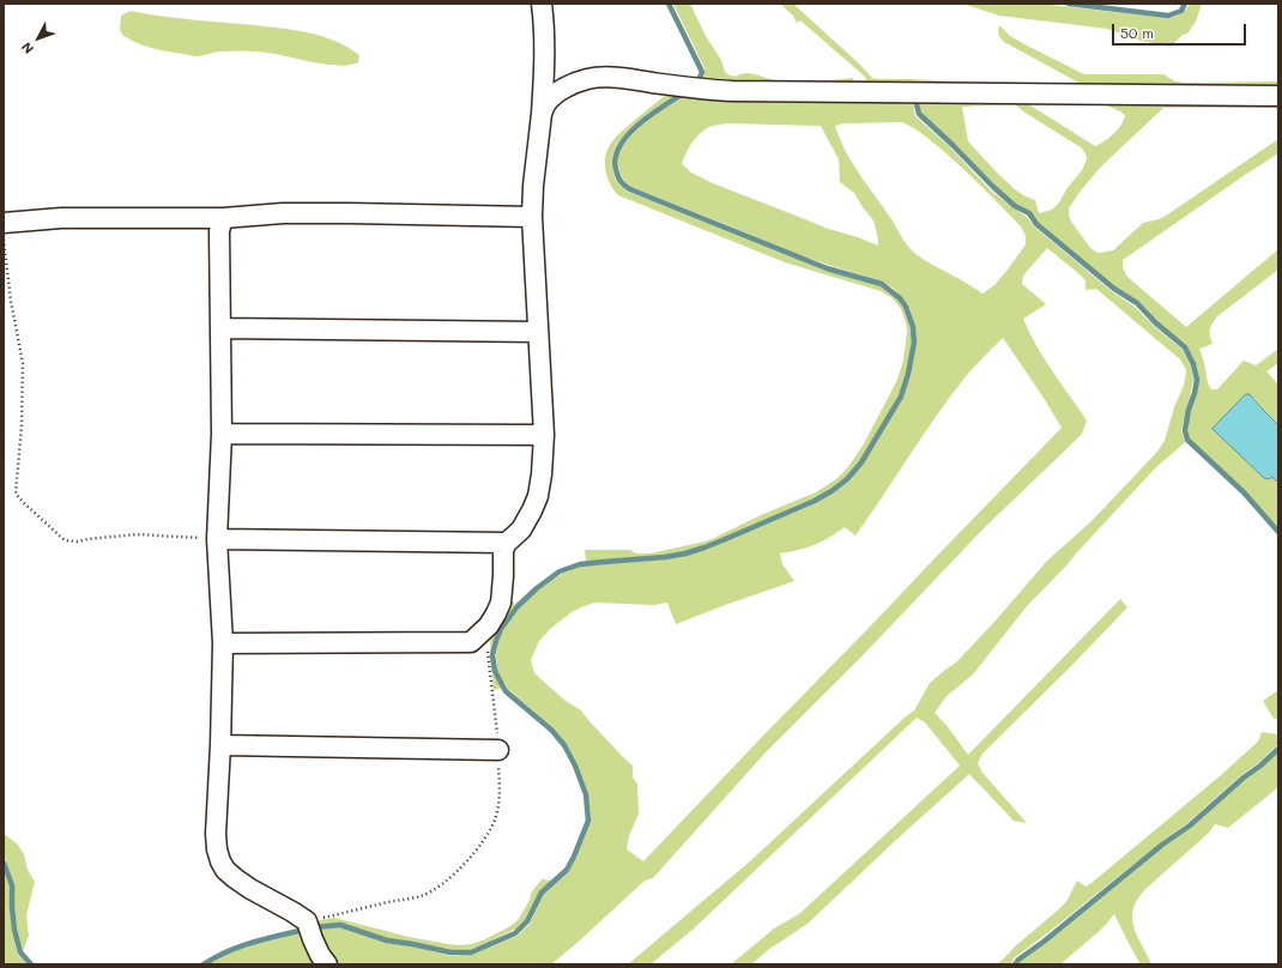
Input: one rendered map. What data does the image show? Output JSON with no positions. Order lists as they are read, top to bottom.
{
  "scale_bar": "50 m",
  "north": "bottom left"
}
